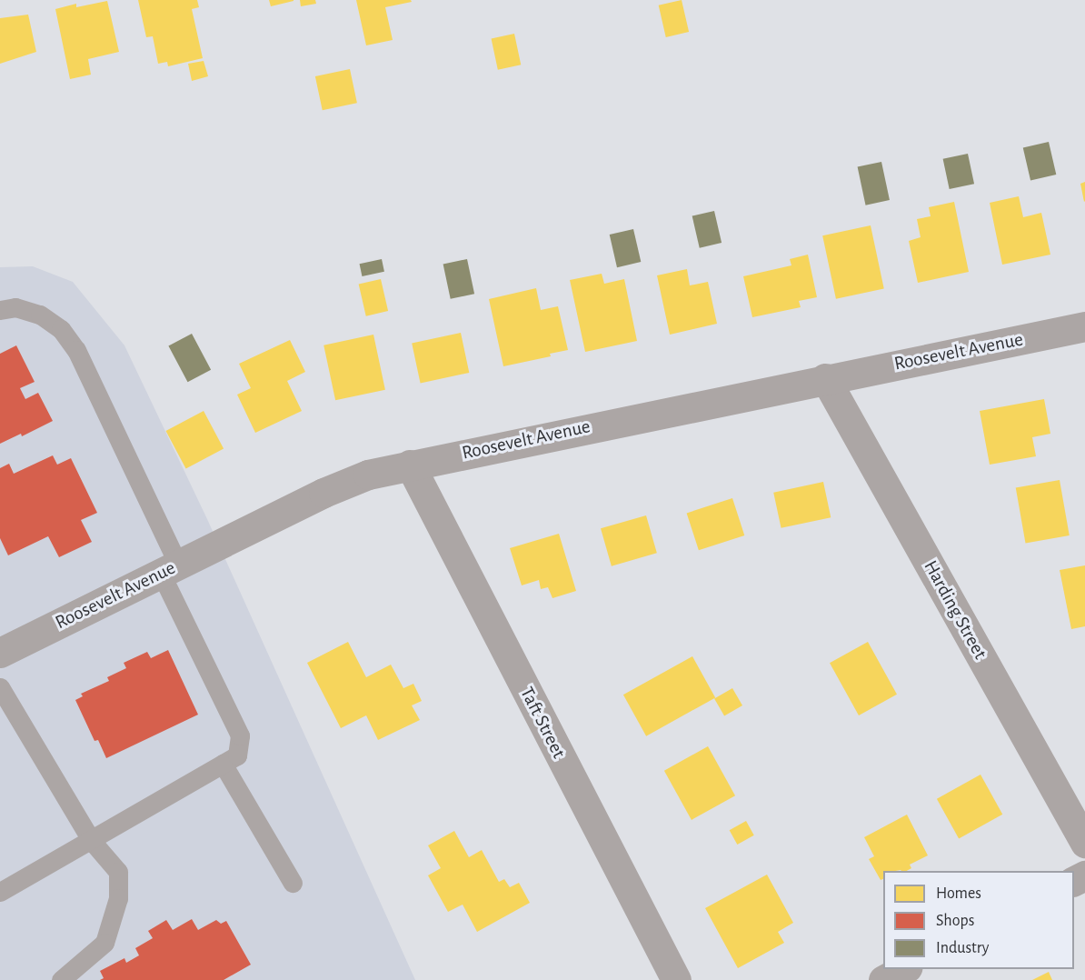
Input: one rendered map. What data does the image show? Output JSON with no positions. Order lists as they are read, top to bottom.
{
  "streets": {
    "street": ["Roosevelt Avenue", "Harding Street", "Taft Street"]
  },
  "crossings": [
    ["Roosevelt Avenue", "Harding Street"],
    ["Roosevelt Avenue", "Taft Street"]
  ],
  "legend": ["Homes", "Shops", "Industry"]
}
